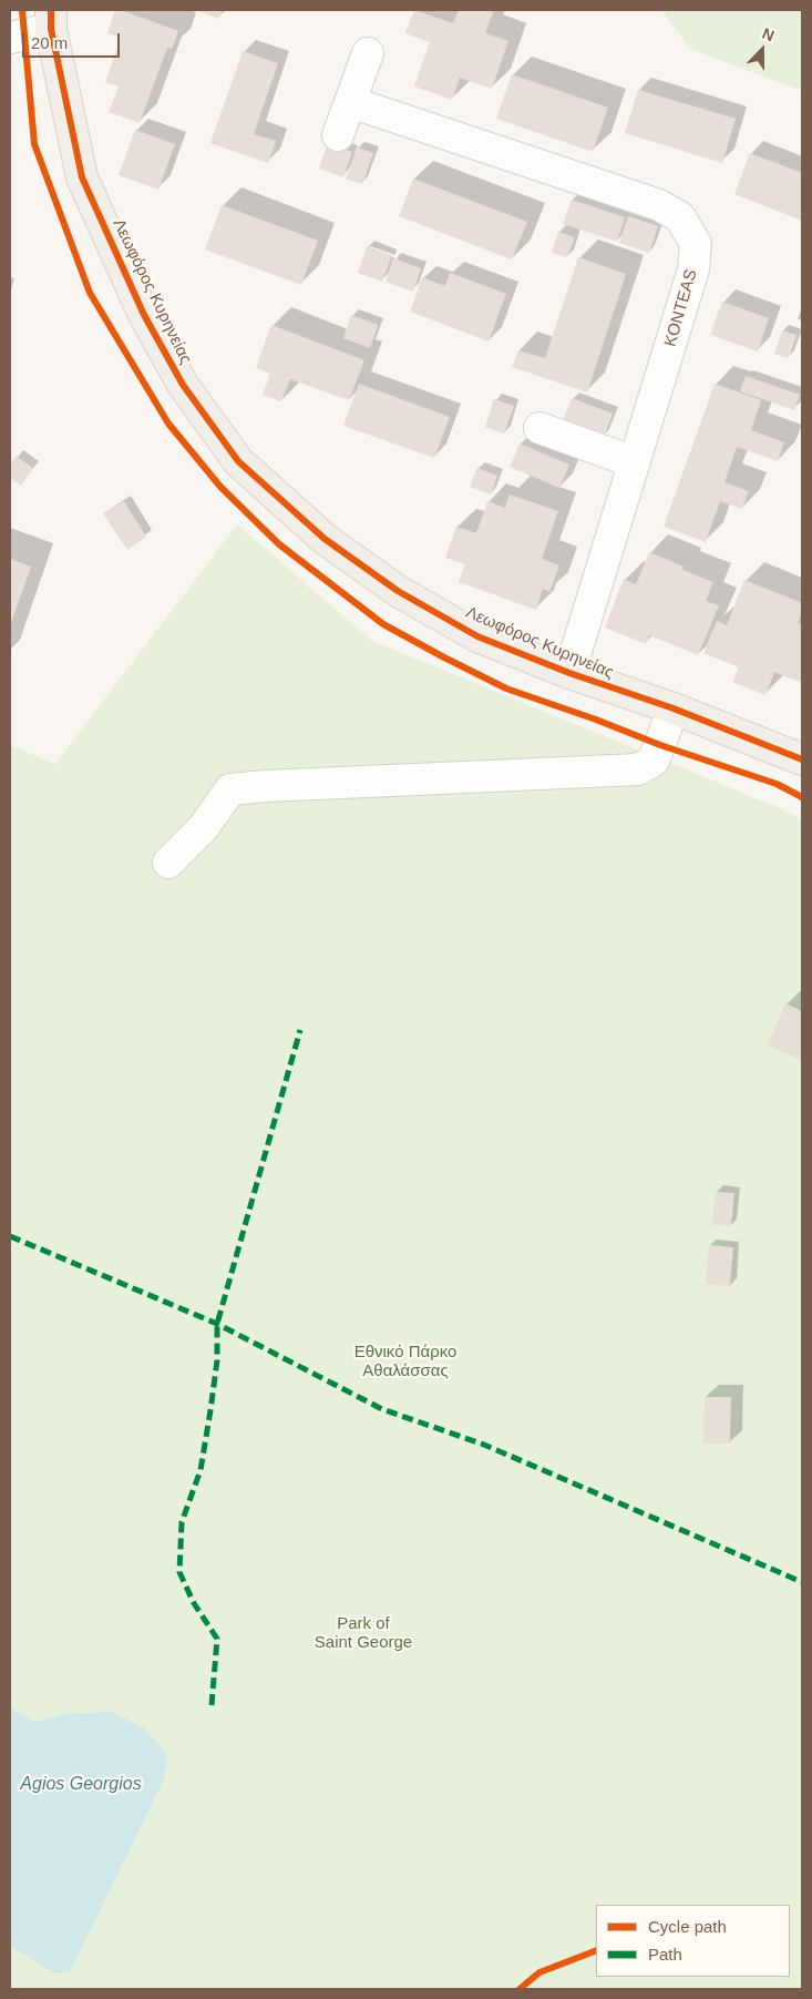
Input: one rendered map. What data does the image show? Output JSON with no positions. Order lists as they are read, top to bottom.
{
  "streets": {
    "main road": ["Λεωφόρος Κυρηνείας"],
    "street": ["KONTEAS"]
  },
  "crossings": [
    ["Λεωφόρος Κυρηνείας", "KONTEAS"]
  ],
  "water": ["Agios Georgios"],
  "parks": ["Εθνικό Πάρκο Αθαλάσσας", "Park of Saint George"],
  "legend": ["Cycle path", "Path"],
  "scale_bar": "20 m",
  "north": "top"
}
